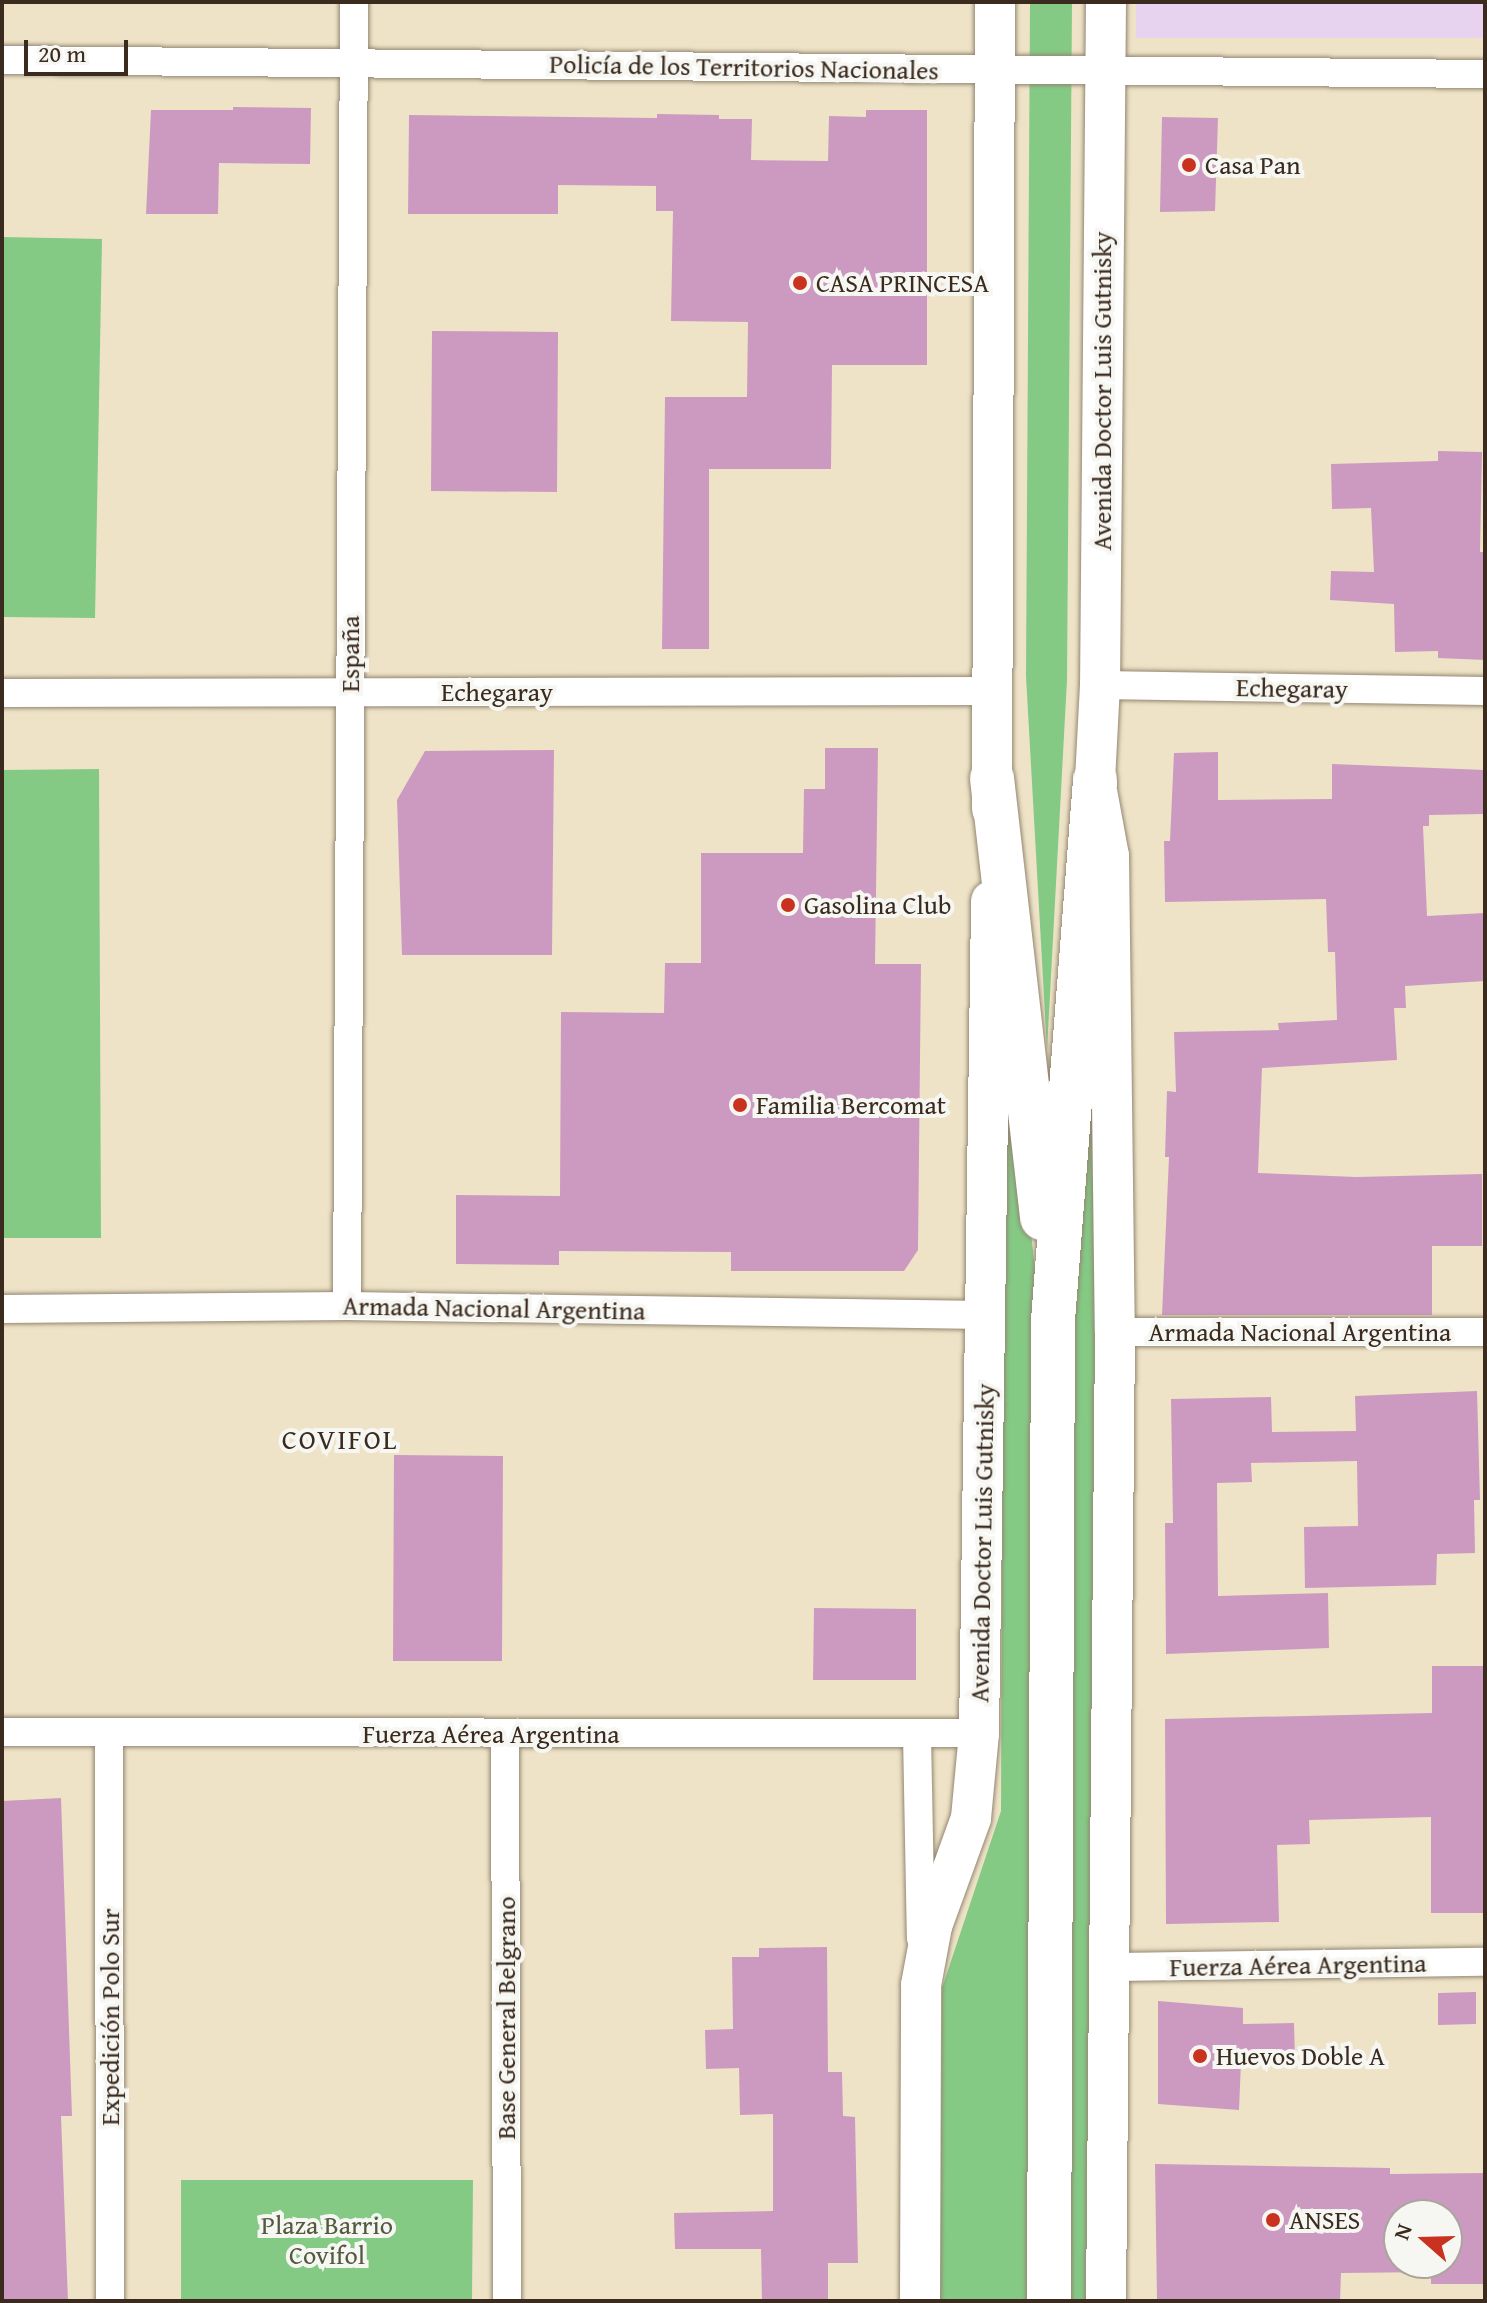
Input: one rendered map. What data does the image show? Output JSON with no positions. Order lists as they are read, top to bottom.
{
  "streets": {
    "main road": ["Avenida Doctor Luis Gutnisky"],
    "street": [
      "Policía de los Territorios Nacionales",
      "España",
      "Echegaray",
      "Armada Nacional Argentina",
      "Fuerza Aérea Argentina",
      "Expedición Polo Sur",
      "Base General Belgrano"
    ]
  },
  "crossings": [
    ["Policía de los Territorios Nacionales", "Avenida Doctor Luis Gutnisky"],
    ["Policía de los Territorios Nacionales", "España"],
    ["Avenida Doctor Luis Gutnisky", "Echegaray"],
    ["Avenida Doctor Luis Gutnisky", "Armada Nacional Argentina"],
    ["Avenida Doctor Luis Gutnisky", "Fuerza Aérea Argentina"],
    ["España", "Echegaray"],
    ["España", "Armada Nacional Argentina"],
    ["Fuerza Aérea Argentina", "Expedición Polo Sur"],
    ["Fuerza Aérea Argentina", "Base General Belgrano"]
  ],
  "districts": ["COVIFOL"],
  "parks": ["Plaza Barrio Covifol"],
  "places": [
    "Casa Pan",
    "CASA PRINCESA",
    "Gasolina Club",
    "Familia Bercomat",
    "Huevos Doble A",
    "ANSES"
  ],
  "scale_bar": "20 m",
  "north": "left"
}
